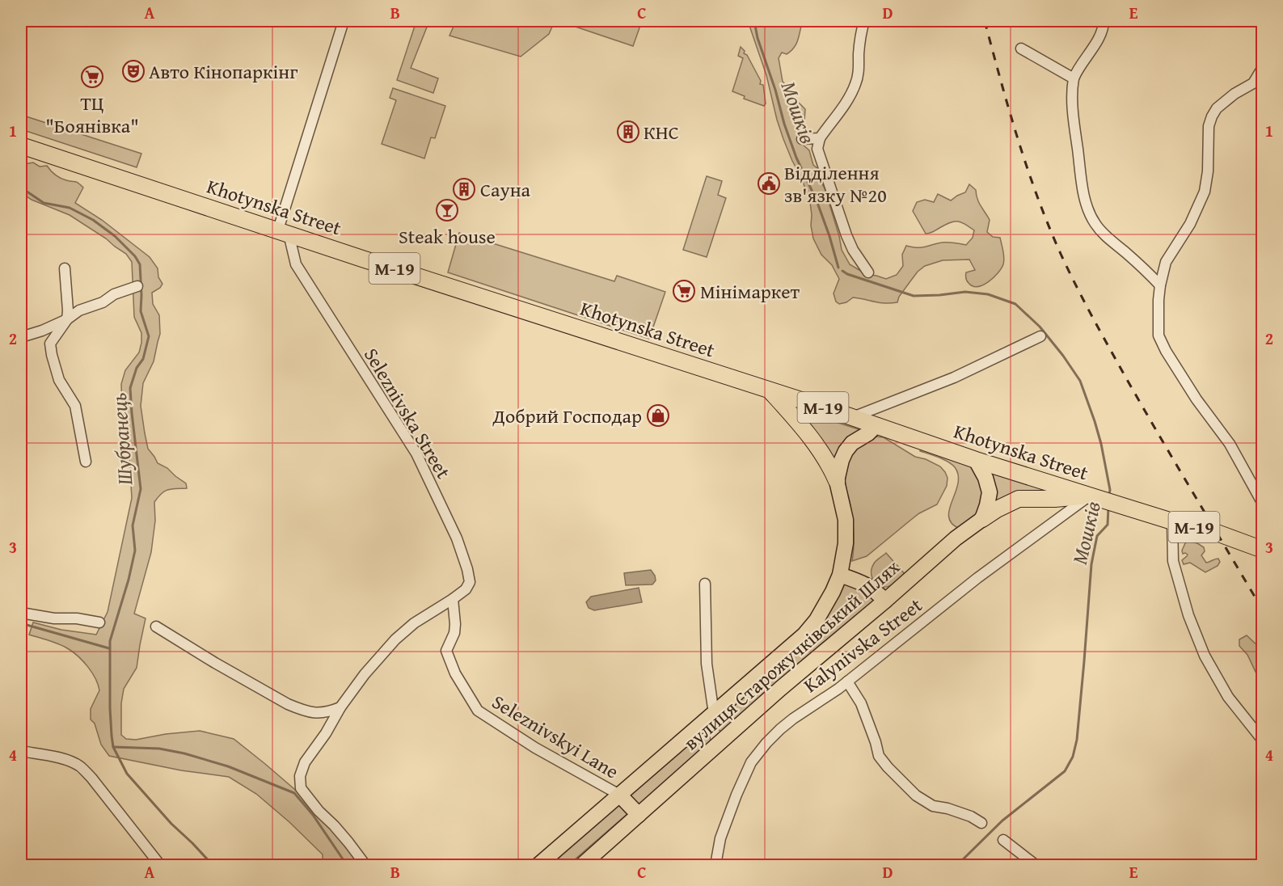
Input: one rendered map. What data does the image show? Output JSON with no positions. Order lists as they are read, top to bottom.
{
  "streets": {
    "highway": ["Khotynska Street", "М-19"],
    "main road": ["вулиця Старожучківський Шлях"],
    "street": ["Seleznivska Street", "Kalynivska Street", "Seleznivskyi Lane"]
  },
  "crossings": [
    ["Khotynska Street", "Seleznivska Street"],
    ["Khotynska Street", "Kalynivska Street"],
    ["Khotynska Street", "вулиця Старожучківський Шлях"],
    ["Seleznivska Street", "Seleznivskyi Lane"],
    ["вулиця Старожучківський Шлях", "Seleznivskyi Lane"]
  ],
  "water": ["Мошків", "Шубранець"],
  "places": {
    "theatre": ["Авто Кінопаркінг"],
    "supermarket": ["ТЦ \"Боянівка\"", "Мінімаркет"],
    "building": ["КНС", "Сауна"],
    "public building": ["Відділення зв'язку №20"],
    "bar": ["Steak house"],
    "shop": ["Добрий Господар"]
  },
  "grid": {
    "columns": [
      "A",
      "B",
      "C",
      "D",
      "E"
    ],
    "rows": [
      "1",
      "2",
      "3",
      "4"
    ]
  }
}
